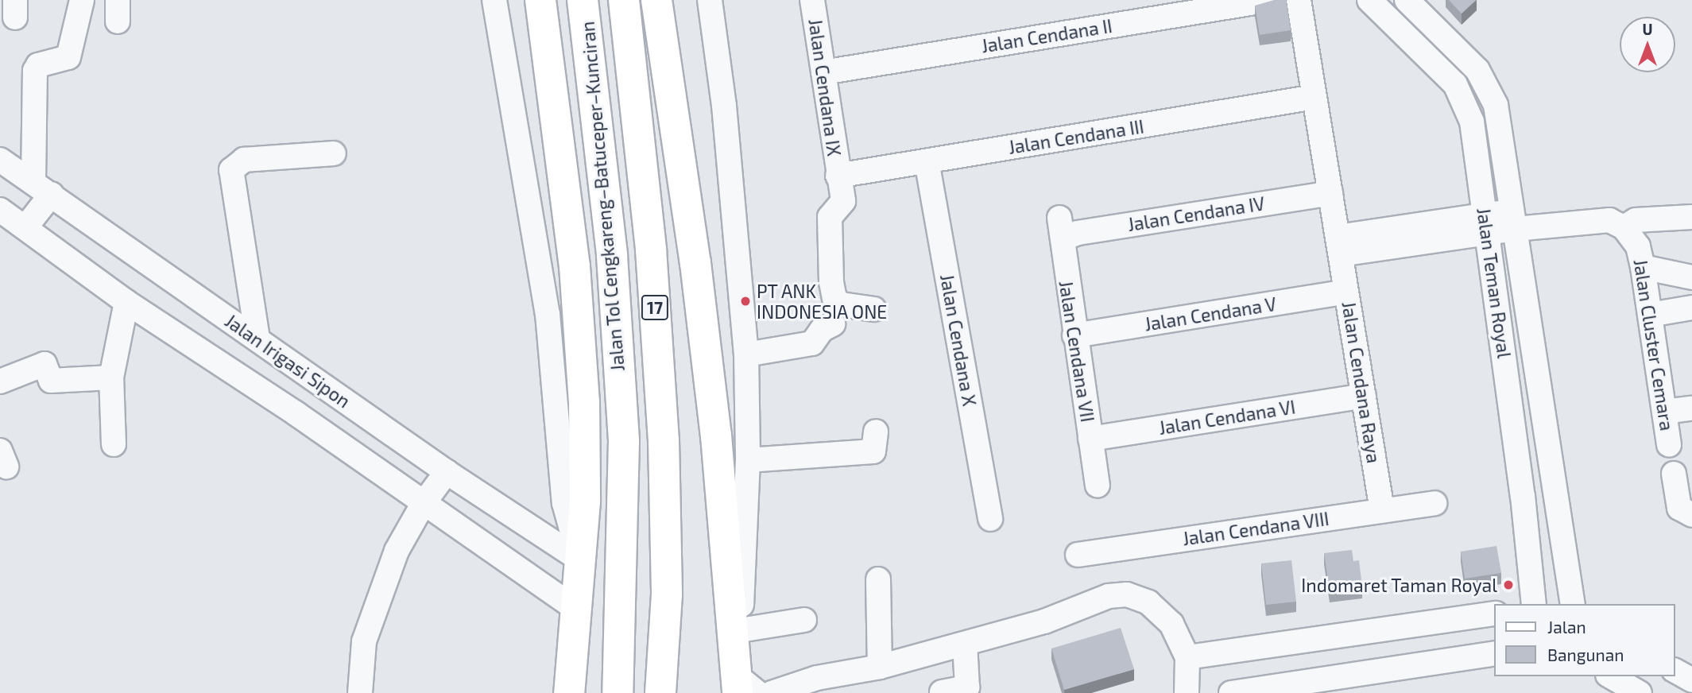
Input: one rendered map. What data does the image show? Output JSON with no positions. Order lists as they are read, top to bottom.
{
  "streets": {
    "main road": ["Jalan Tol Cengkareng–Batuceper–Kunciran", "17"],
    "street": [
      "Jalan Cendana II",
      "Jalan Cendana IX",
      "Jalan Cendana III",
      "Jalan Cendana IV",
      "Jalan Teman Royal",
      "Jalan Cendana V",
      "Jalan Cendana X",
      "Jalan Cluster Cemara",
      "Jalan Cendana VII",
      "Jalan Irigasi Sipon",
      "Jalan Cendana Raya",
      "Jalan Cendana VI",
      "Jalan Cendana VIII"
    ]
  },
  "crossings": [
    ["Jalan Cendana II", "Jalan Cendana IX"],
    ["Jalan Cendana IX", "Jalan Cendana III"],
    ["Jalan Cendana III", "Jalan Cendana X"],
    ["Jalan Cendana III", "Jalan Cendana Raya"],
    ["Jalan Cendana IV", "Jalan Cendana VII"],
    ["Jalan Cendana IV", "Jalan Cendana Raya"],
    ["Jalan Cendana V", "Jalan Cendana VII"],
    ["Jalan Cendana V", "Jalan Cendana Raya"],
    ["Jalan Cendana VII", "Jalan Cendana VI"],
    ["Jalan Cendana Raya", "Jalan Cendana VI"],
    ["Jalan Cendana Raya", "Jalan Cendana VIII"]
  ],
  "places": ["PT ANK INDONESIA ONE", "Indomaret Taman Royal"],
  "legend": ["Jalan", "Bangunan"],
  "north": "top"
}
